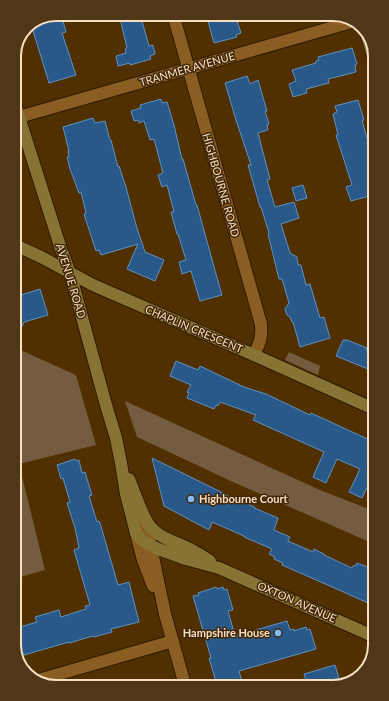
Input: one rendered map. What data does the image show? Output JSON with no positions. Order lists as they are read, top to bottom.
{
  "streets": {
    "main road": ["AVENUE ROAD", "CHAPLIN CRESCENT", "OXTON AVENUE"],
    "street": ["TRANMER AVENUE", "HIGHBOURNE ROAD"]
  },
  "crossings": [
    ["TRANMER AVENUE", "HIGHBOURNE ROAD"],
    ["HIGHBOURNE ROAD", "CHAPLIN CRESCENT"],
    ["AVENUE ROAD", "CHAPLIN CRESCENT"],
    ["AVENUE ROAD", "OXTON AVENUE"]
  ],
  "places": ["Highbourne Court", "Hampshire House"]
}
